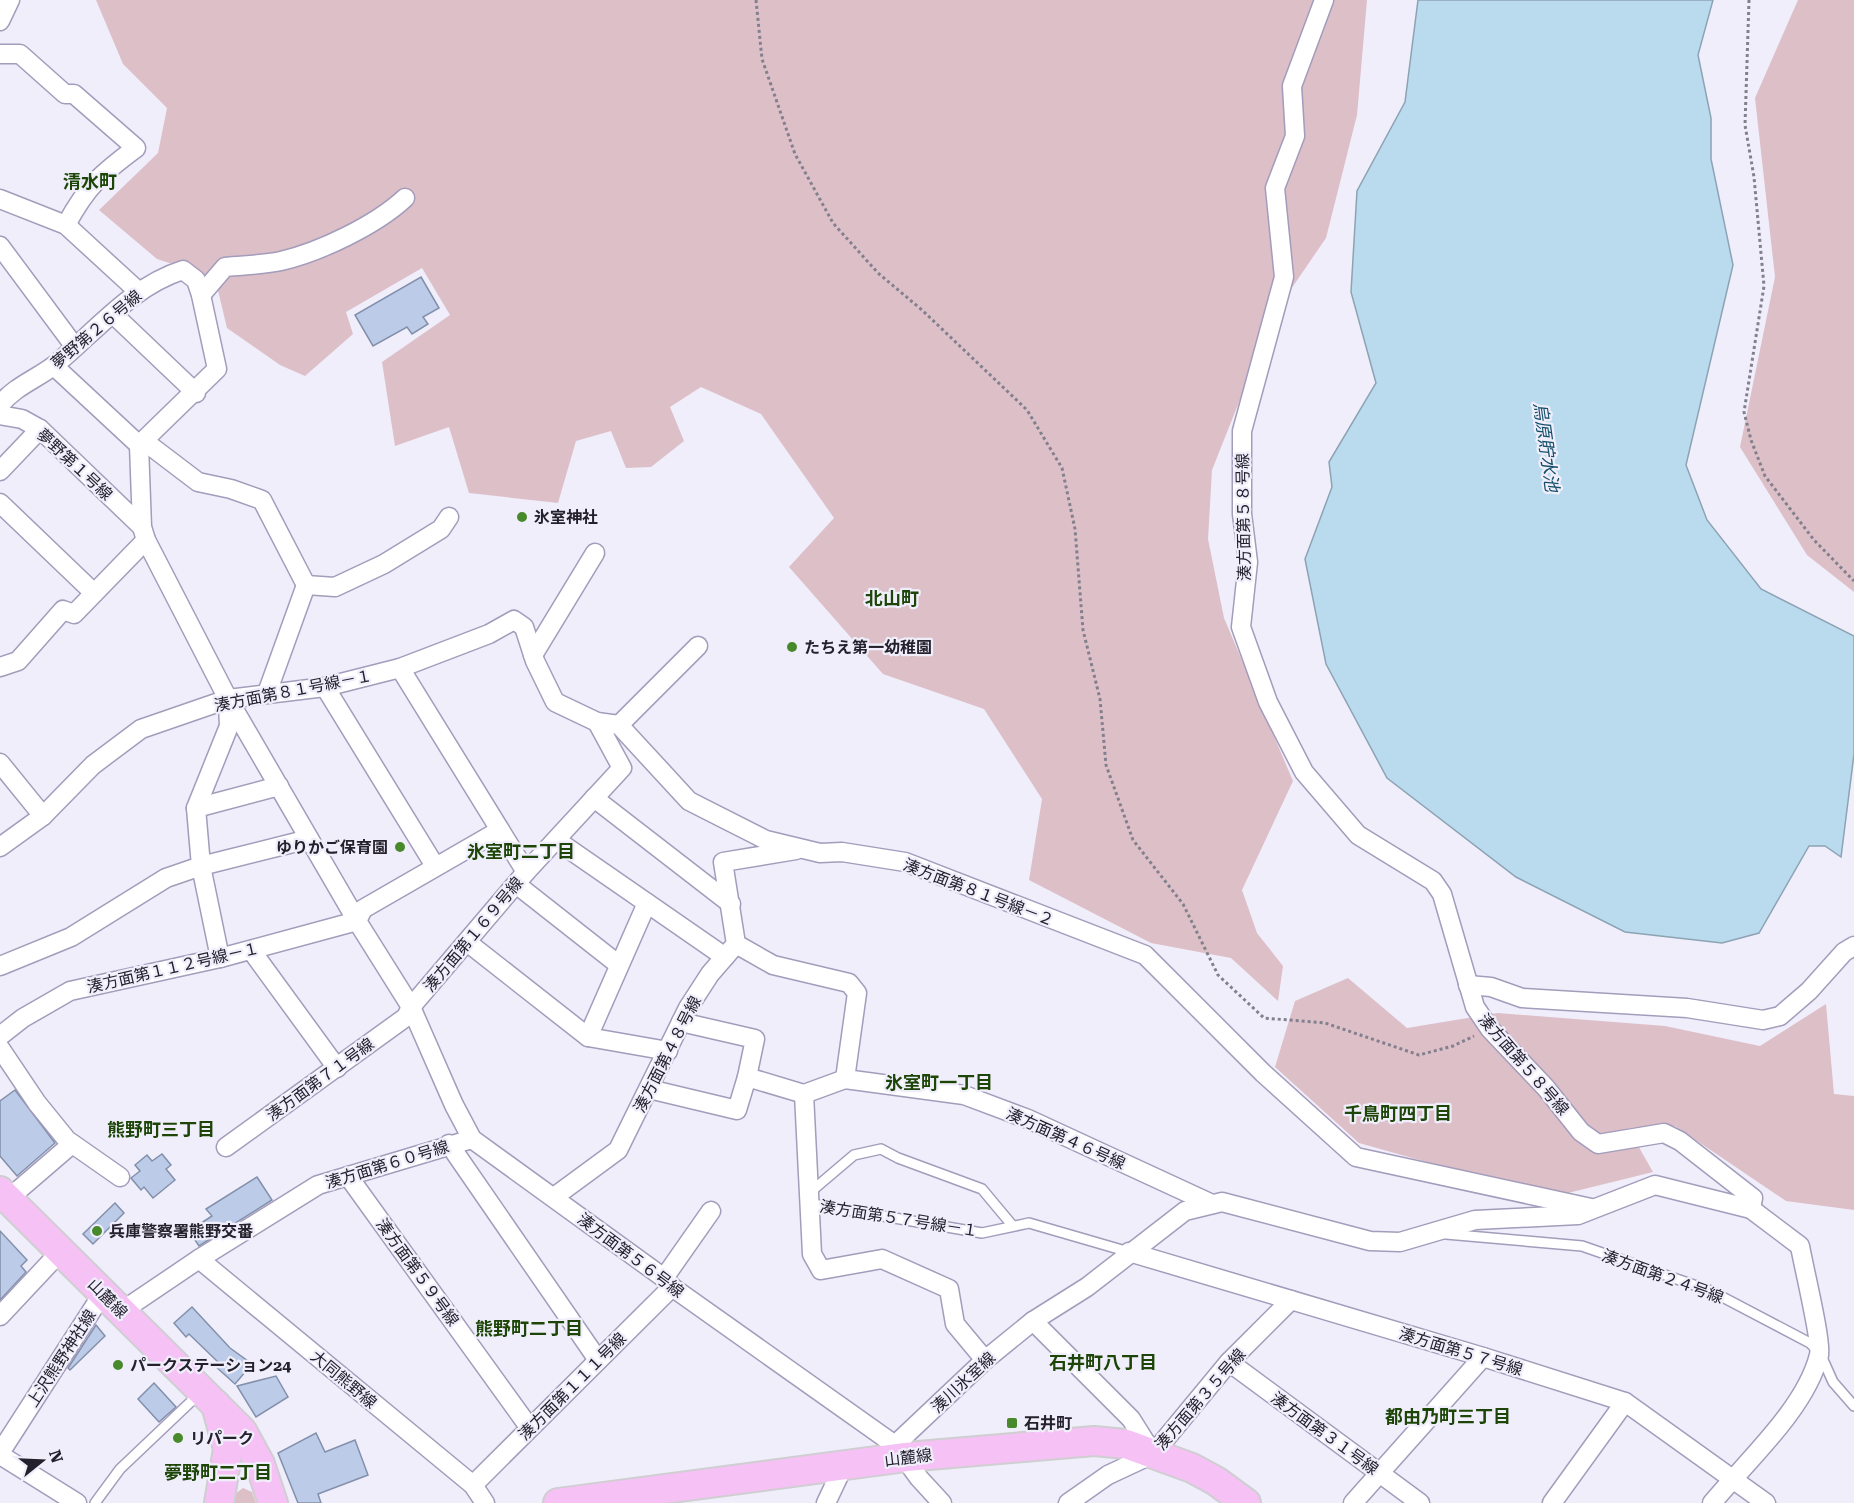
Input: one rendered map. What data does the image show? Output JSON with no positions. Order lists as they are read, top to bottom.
{
  "streets": {
    "main road": ["山麓線"],
    "street": [
      "夢野第２６号線",
      "夢野第１号線",
      "湊方面第５８号線",
      "湊方面第８１号線－１",
      "湊方面第８１号線－２",
      "湊方面第１６９号線",
      "湊方面第１１２号線－１",
      "湊方面第４８号線",
      "湊方面第７１号線",
      "湊方面第４６号線",
      "湊方面第６０号線",
      "湊方面第５６号線",
      "湊方面第５９号線",
      "湊方面第５７号線",
      "上沢熊野神社線",
      "大同熊野線",
      "湊川氷室線",
      "湊方面第１１１号線",
      "湊方面第３５号線",
      "湊方面第３１号線"
    ],
    "lane": ["湊方面第５７号線－１", "湊方面第２４号線"]
  },
  "crossings": [
    ["夢野第１号線", "湊方面第５６号線"],
    ["湊方面第８１号線－１", "湊方面第５６号線"],
    ["湊方面第１６９号線", "湊方面第７１号線"],
    ["湊方面第１６９号線", "湊方面第５６号線"],
    ["湊方面第１１２号線－１", "湊方面第５６号線"],
    ["湊方面第４８号線", "湊方面第５６号線"],
    ["湊方面第７１号線", "湊方面第５６号線"],
    ["湊方面第６０号線", "湊方面第５６号線"],
    ["湊方面第６０号線", "湊方面第５９号線"],
    ["湊方面第６０号線", "山麓線"],
    ["湊方面第６０号線", "上沢熊野神社線"],
    ["湊方面第６０号線", "大同熊野線"],
    ["湊方面第５７号線－１", "湊方面第５７号線"],
    ["湊方面第５６号線", "山麓線"],
    ["湊方面第５６号線", "湊川氷室線"],
    ["湊方面第５６号線", "湊方面第１１１号線"],
    ["湊方面第５９号線", "湊方面第１１１号線"],
    ["山麓線", "上沢熊野神社線"],
    ["山麓線", "湊川氷室線"],
    ["山麓線", "湊方面第３５号線"],
    ["湊方面第５７号線", "湊方面第３５号線"],
    ["大同熊野線", "湊方面第１１１号線"],
    ["湊方面第３５号線", "湊方面第３１号線"]
  ],
  "districts": [
    "清水町",
    "北山町",
    "氷室町二丁目",
    "氷室町一丁目",
    "千鳥町四丁目",
    "熊野町三丁目",
    "熊野町二丁目",
    "石井町八丁目",
    "都由乃町三丁目",
    "夢野町二丁目"
  ],
  "water": ["烏原貯水池"],
  "places": {
    "other": [
      "氷室神社",
      "たちえ第一幼稚園",
      "ゆりかご保育園",
      "兵庫警察署熊野交番",
      "パークステーション24",
      "リパーク"
    ],
    "transit": ["石井町"]
  },
  "north": "right"
}
